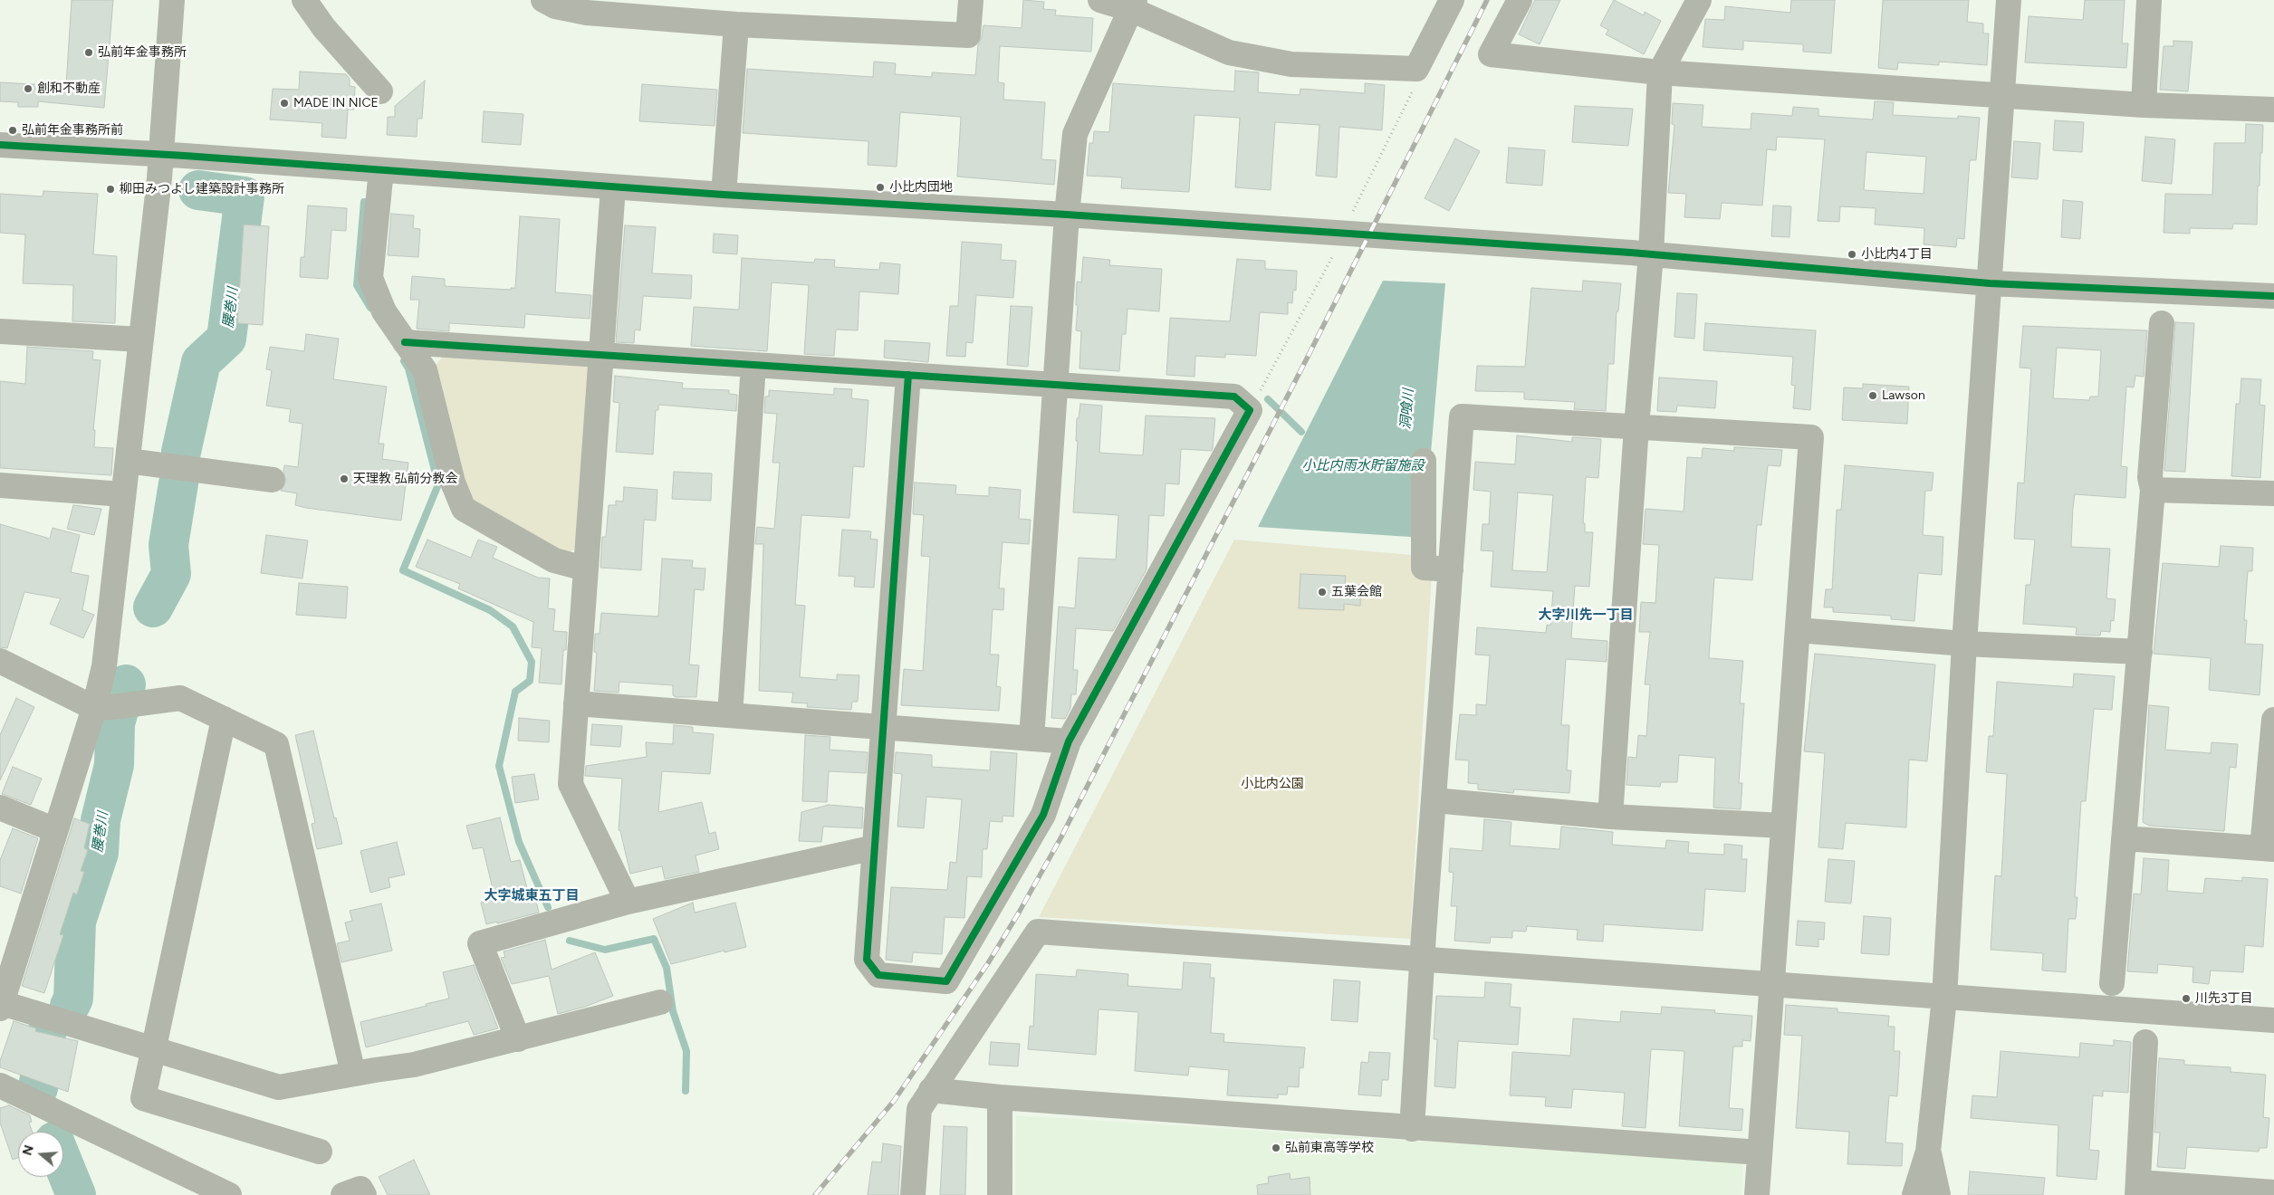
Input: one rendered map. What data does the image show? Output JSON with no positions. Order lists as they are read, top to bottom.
{
  "districts": ["大字川先一丁目", "大字城東五丁目"],
  "water": ["腰巻川", "洞喰川", "小比内雨水貯留施設"],
  "parks": ["小比内公園"],
  "places": [
    "弘前年金事務所",
    "創和不動産",
    "MADE IN NICE",
    "弘前年金事務所前",
    "小比内団地",
    "柳田みつよし建築設計事務所",
    "小比内4丁目",
    "Lawson",
    "天理教 弘前分教会",
    "五葉会館",
    "川先3丁目",
    "弘前東高等学校"
  ],
  "north": "left"
}
